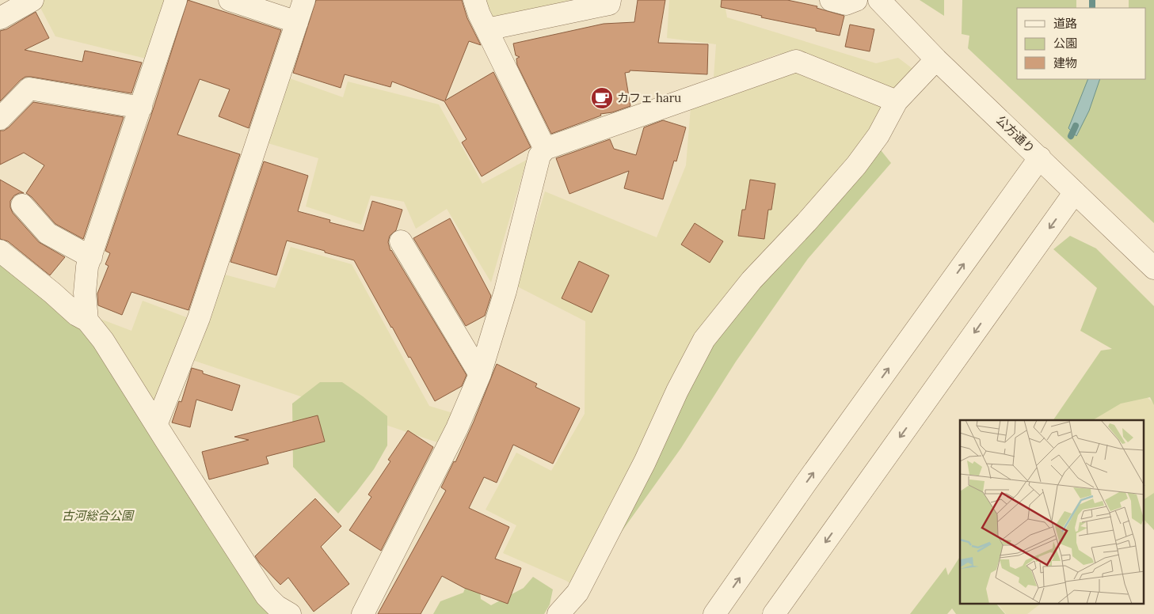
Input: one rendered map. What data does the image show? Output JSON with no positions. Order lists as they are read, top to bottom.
{
  "streets": {
    "street": ["公方通り"]
  },
  "parks": ["古河総合公園"],
  "places": {
    "cafe": ["カフェ haru"]
  },
  "legend": ["道路", "公園", "建物"]
}
